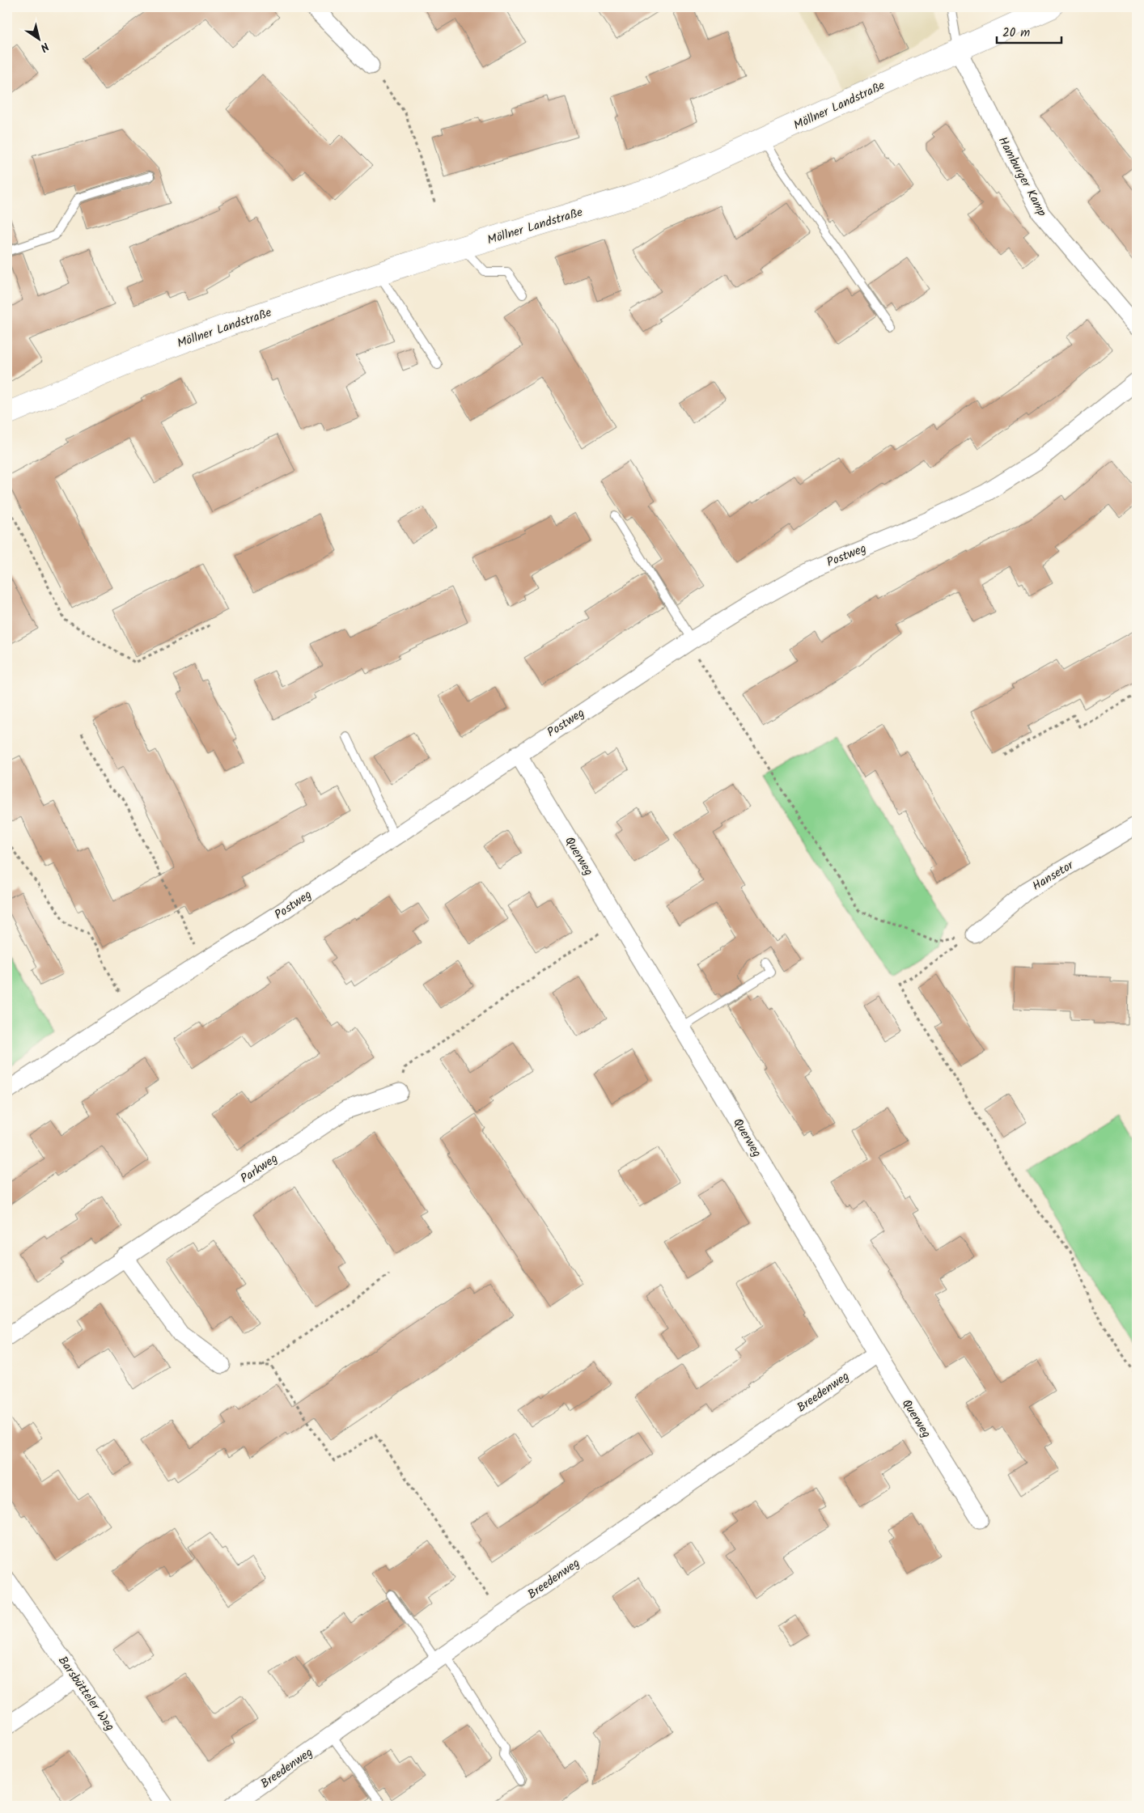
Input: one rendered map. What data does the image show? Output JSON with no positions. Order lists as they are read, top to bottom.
{
  "streets": {
    "main road": ["Möllner Landstraße"],
    "street": [
      "Hamburger Kamp",
      "Postweg",
      "Querweg",
      "Hansetor",
      "Parkweg",
      "Breedenweg",
      "Barsbütteler Weg"
    ]
  },
  "crossings": [
    ["Möllner Landstraße", "Hamburger Kamp"],
    ["Postweg", "Querweg"],
    ["Querweg", "Breedenweg"]
  ],
  "scale_bar": "20 m",
  "north": "bottom right"
}
